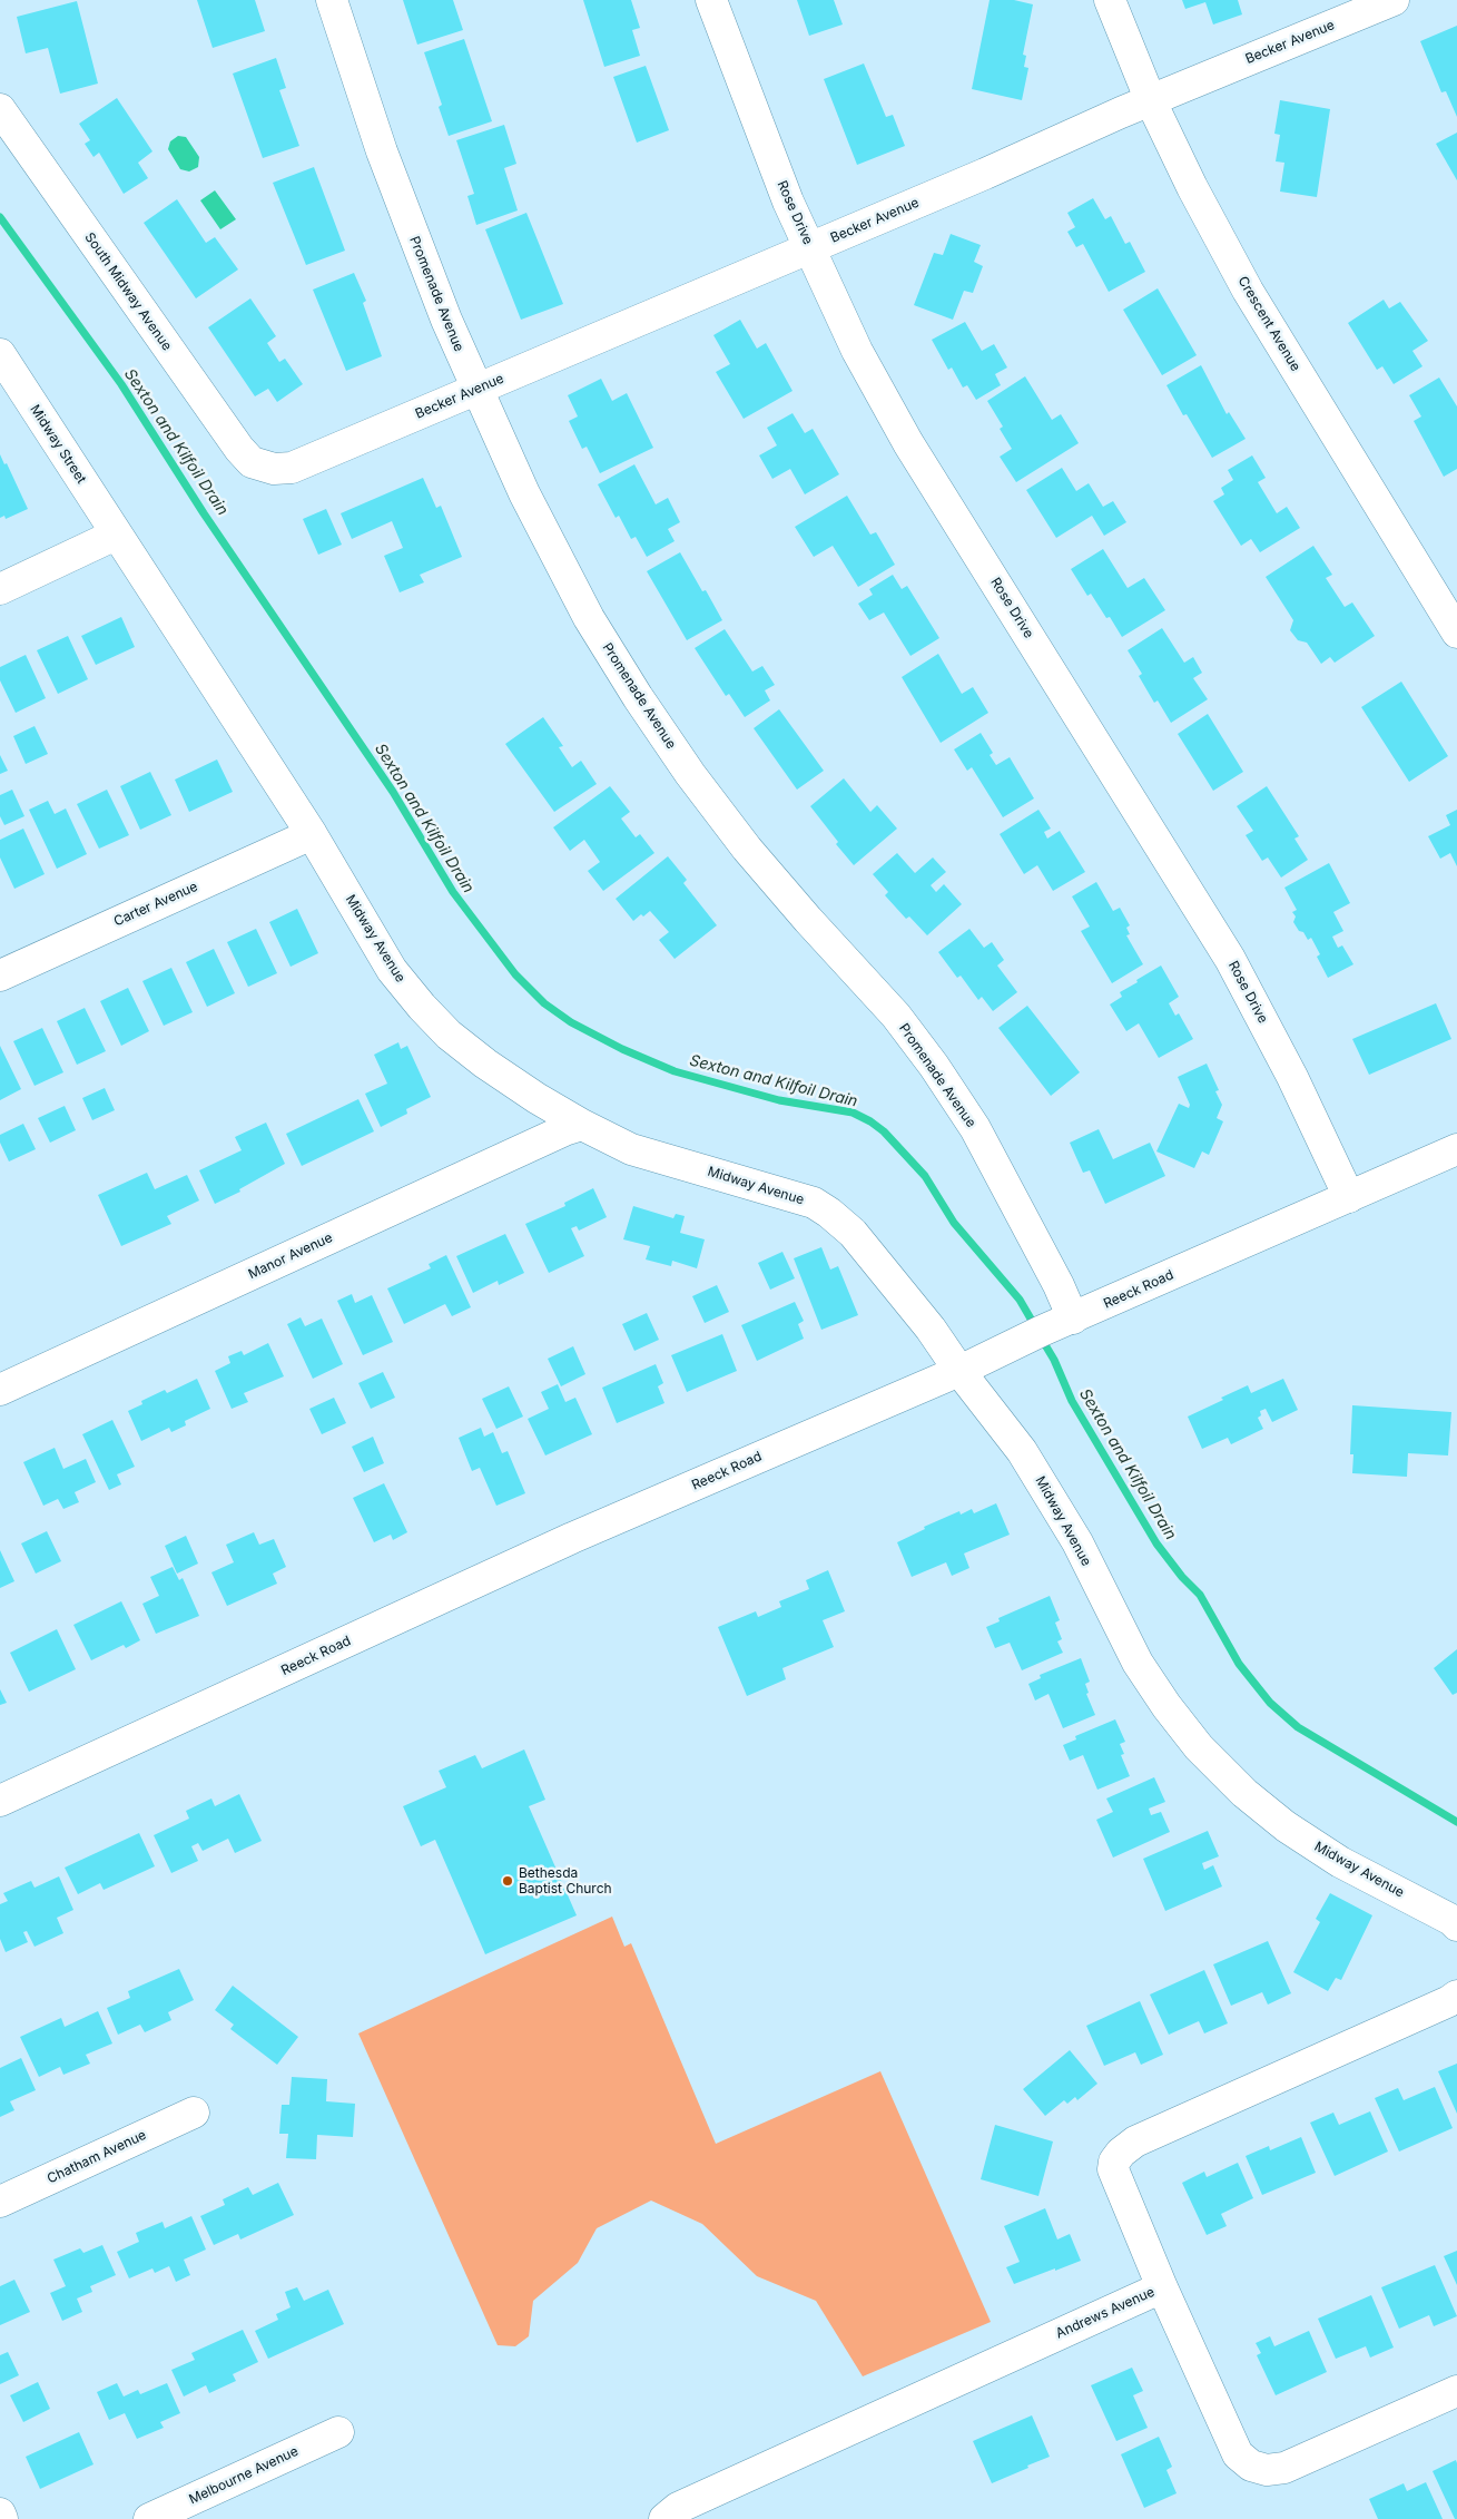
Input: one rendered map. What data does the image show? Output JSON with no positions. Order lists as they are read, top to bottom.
{
  "streets": {
    "street": [
      "Becker Avenue",
      "Rose Drive",
      "South Midway Avenue",
      "Promenade Avenue",
      "Crescent Avenue",
      "Midway Street",
      "Carter Avenue",
      "Midway Avenue",
      "Manor Avenue",
      "Reeck Road",
      "Chatham Avenue",
      "Andrews Avenue",
      "Melbourne Avenue"
    ]
  },
  "crossings": [
    ["Becker Avenue", "Rose Drive"],
    ["Becker Avenue", "South Midway Avenue"],
    ["Becker Avenue", "Promenade Avenue"],
    ["Becker Avenue", "Crescent Avenue"],
    ["Rose Drive", "Reeck Road"],
    ["Promenade Avenue", "Reeck Road"],
    ["Midway Street", "Midway Avenue"],
    ["Carter Avenue", "Midway Avenue"],
    ["Midway Avenue", "Manor Avenue"],
    ["Midway Avenue", "Reeck Road"]
  ],
  "water": ["Sexton and Kilfoil Drain"],
  "places": ["Bethesda Baptist Church"]
}
